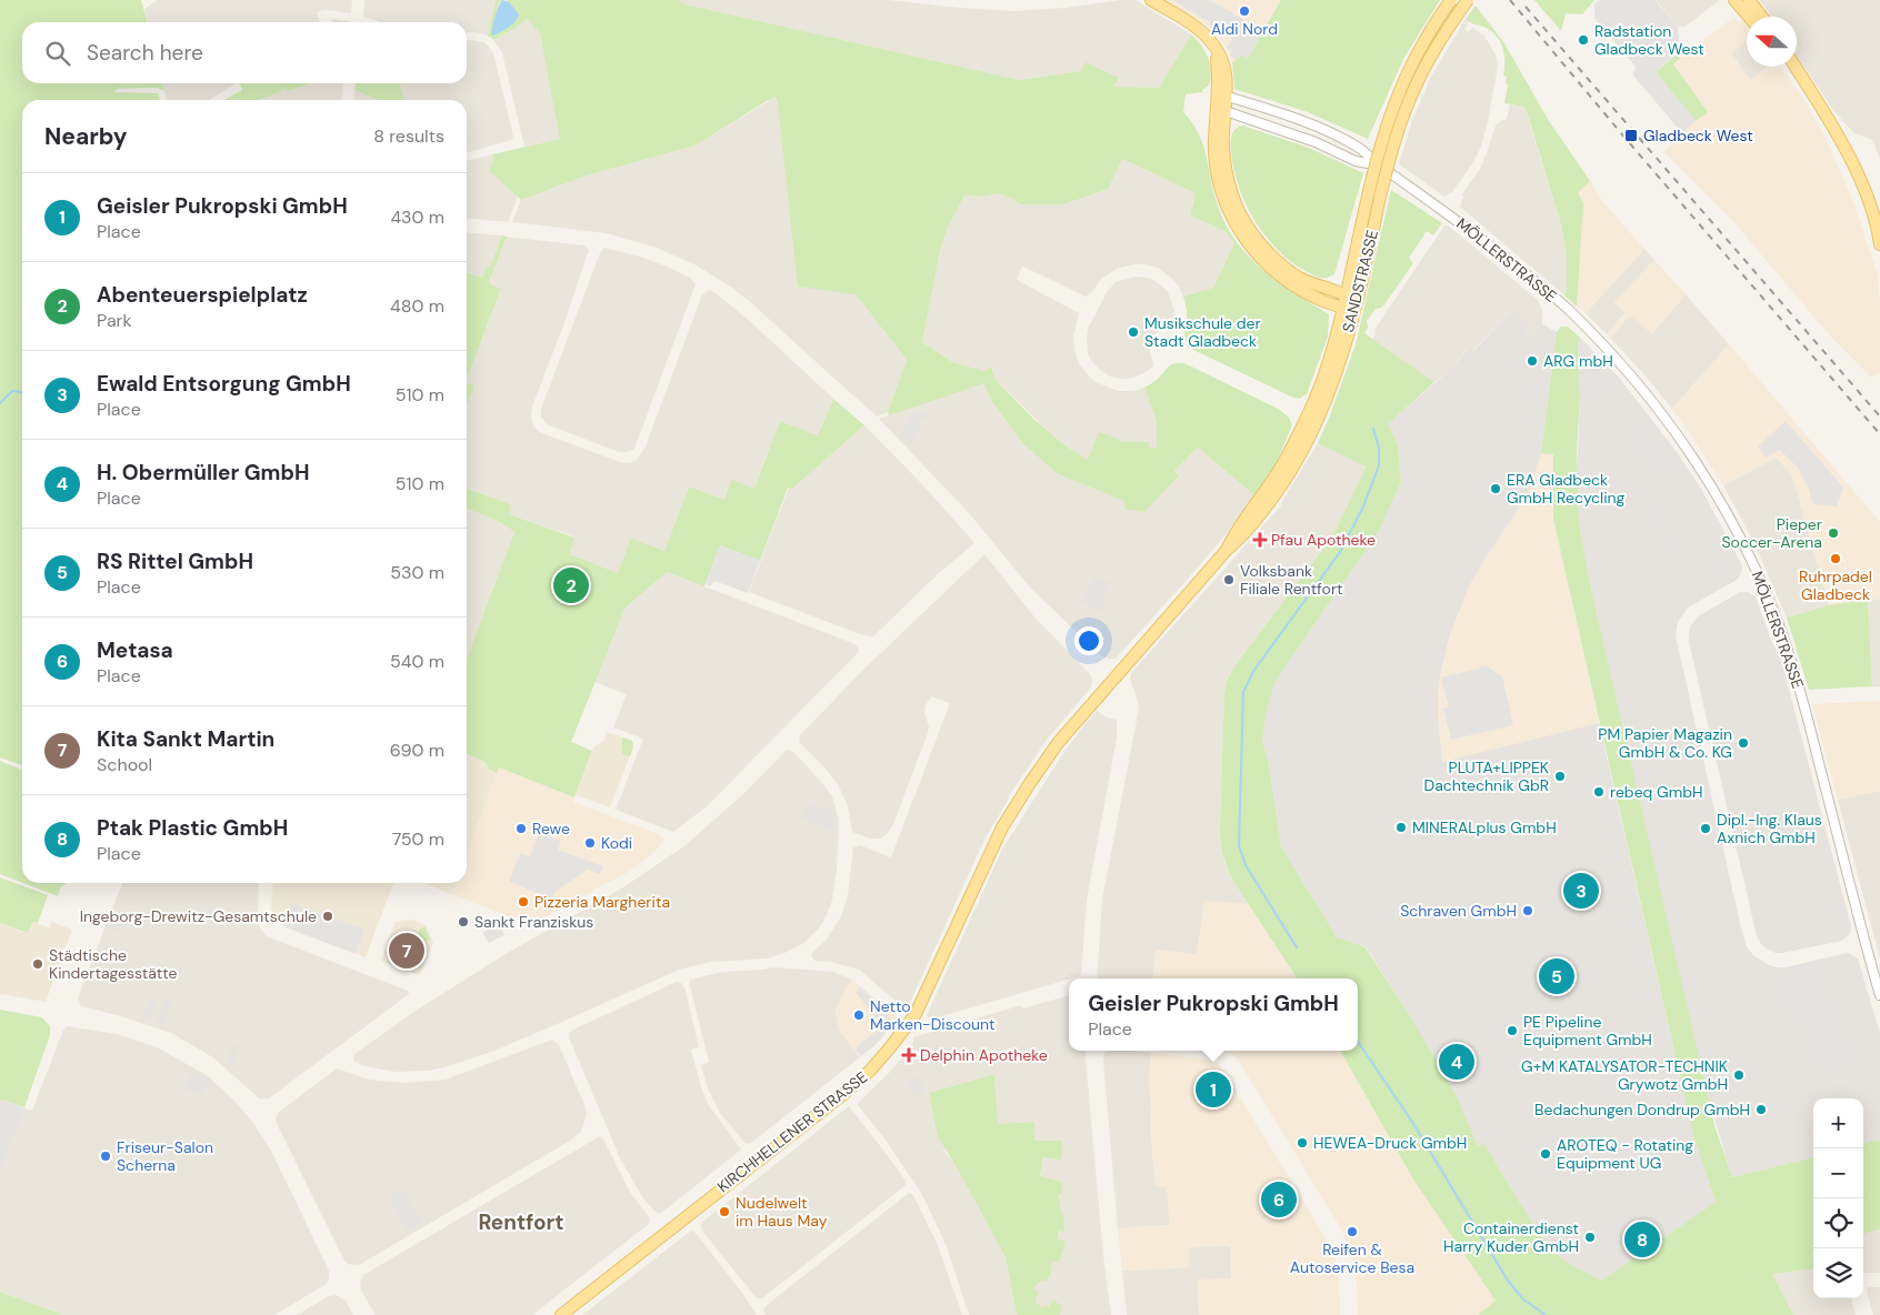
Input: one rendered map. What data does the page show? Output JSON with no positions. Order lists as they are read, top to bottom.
{
  "streets": {
    "main road": ["SANDSTRASSE", "KIRCHHELLENER STRASSE"],
    "street": ["MÖLLERSTRASSE"]
  },
  "crossings": [
    ["SANDSTRASSE", "KIRCHHELLENER STRASSE"]
  ],
  "districts": ["Rentfort"],
  "places": {
    "other": [
      "Aldi Nord",
      "Radstation Gladbeck West",
      "Musikschule der Stadt Gladbeck",
      "ARG mbH",
      "ERA Gladbeck GmbH Recycling",
      "Pieper Soccer-Arena",
      "Ruhrpadel Gladbeck",
      "Volksbank Filiale Rentfort",
      "PM Papier Magazin GmbH & Co. KG",
      "PLUTA+LIPPEK Dachtechnik GbR",
      "rebeq GmbH",
      "MINERALplus GmbH",
      "Rewe",
      "Dipl.-Ing. Klaus Axnich GmbH",
      "Kodi",
      "Pizzeria Margherita",
      "Schraven GmbH",
      "Ingeborg-Drewitz-Gesamtschule",
      "Sankt Franziskus",
      "Städtische Kindertagesstätte",
      "Netto Marken-Discount",
      "PE Pipeline Equipment GmbH",
      "G+M KATALYSATOR-TECHNIK Grywotz GmbH",
      "Bedachungen Dondrup GmbH",
      "HEWEA-Druck GmbH",
      "AROTEQ - Rotating Equipment UG",
      "Friseur-Salon Scherna",
      "Nudelwelt im Haus May",
      "Reifen & Autoservice Besa",
      "Containerdienst Harry Kuder GmbH"
    ],
    "transit": ["Gladbeck West"],
    "health": ["Pfau Apotheke", "Delphin Apotheke"]
  },
  "north": "left",
  "page": {
    "search": "Search here",
    "heading": ["Nearby", "8 results"],
    "list": [
      {
        "mark": "1",
        "name": "Geisler Pukropski GmbH",
        "note": "Place",
        "value": "430 m"
      },
      {
        "mark": "2",
        "name": "Abenteuerspielplatz",
        "note": "Park",
        "value": "480 m"
      },
      {
        "mark": "3",
        "name": "Ewald Entsorgung GmbH",
        "note": "Place",
        "value": "510 m"
      },
      {
        "mark": "4",
        "name": "H. Obermüller GmbH",
        "note": "Place",
        "value": "510 m"
      },
      {
        "mark": "5",
        "name": "RS Rittel GmbH",
        "note": "Place",
        "value": "530 m"
      },
      {
        "mark": "6",
        "name": "Metasa",
        "note": "Place",
        "value": "540 m"
      },
      {
        "mark": "7",
        "name": "Kita Sankt Martin",
        "note": "School",
        "value": "690 m"
      },
      {
        "mark": "8",
        "name": "Ptak Plastic GmbH",
        "note": "Place",
        "value": "750 m"
      }
    ],
    "pins": [
      "2",
      "3",
      "7",
      "5",
      "4",
      "1",
      "6",
      "8"
    ],
    "popup": ["Geisler Pukropski GmbH", "Place"],
    "map_buttons": ["+", "−"]
  }
}
